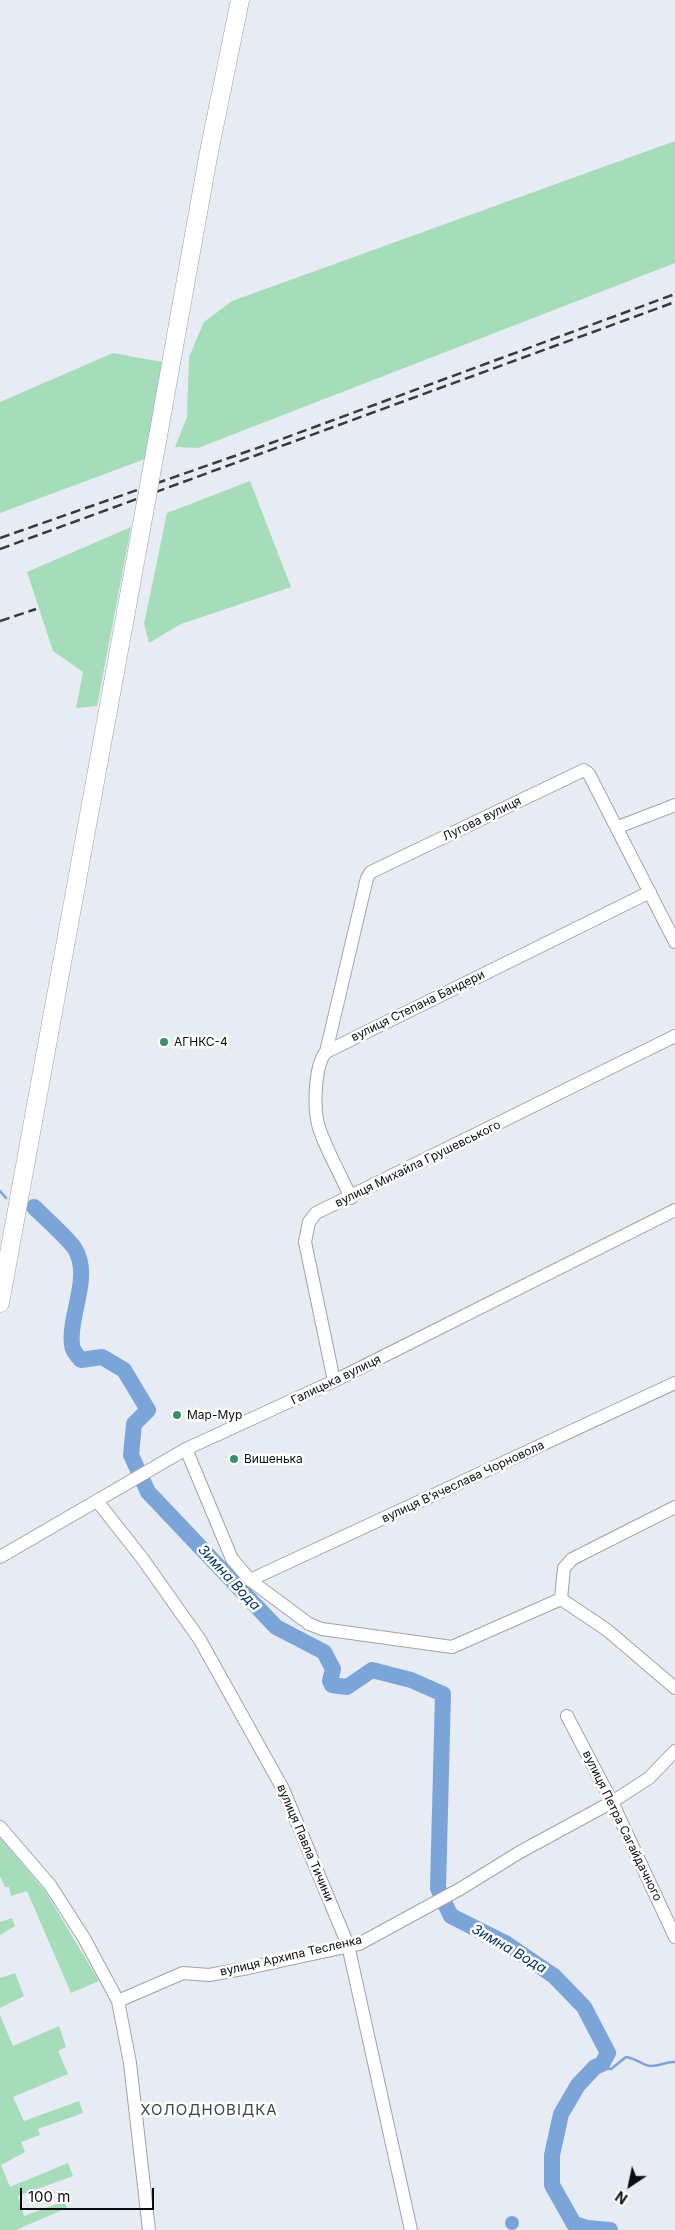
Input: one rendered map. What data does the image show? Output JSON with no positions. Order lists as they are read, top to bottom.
{
  "streets": {
    "street": [
      "Лугова вулиця",
      "вулиця Степана Бандери",
      "вулиця Михайла Грушевського",
      "Галицька вулиця",
      "вулиця Вʼячеслава Чорновола",
      "вулиця Петра Сагайдачного",
      "вулиця Павла Тичини",
      "вулиця Архипа Тесленка"
    ]
  },
  "crossings": [
    ["Лугова вулиця", "вулиця Степана Бандери"],
    ["вулиця Михайла Грушевського", "Галицька вулиця"],
    ["Галицька вулиця", "вулиця Павла Тичини"],
    ["вулиця Петра Сагайдачного", "вулиця Архипа Тесленка"],
    ["вулиця Павла Тичини", "вулиця Архипа Тесленка"]
  ],
  "districts": ["ХОЛОДНОВІДКА"],
  "water": ["Зимна Вода"],
  "places": ["АГНКС-4", "Мар-Мур", "Вишенька"],
  "scale_bar": "100 m",
  "north": "bottom left"
}
